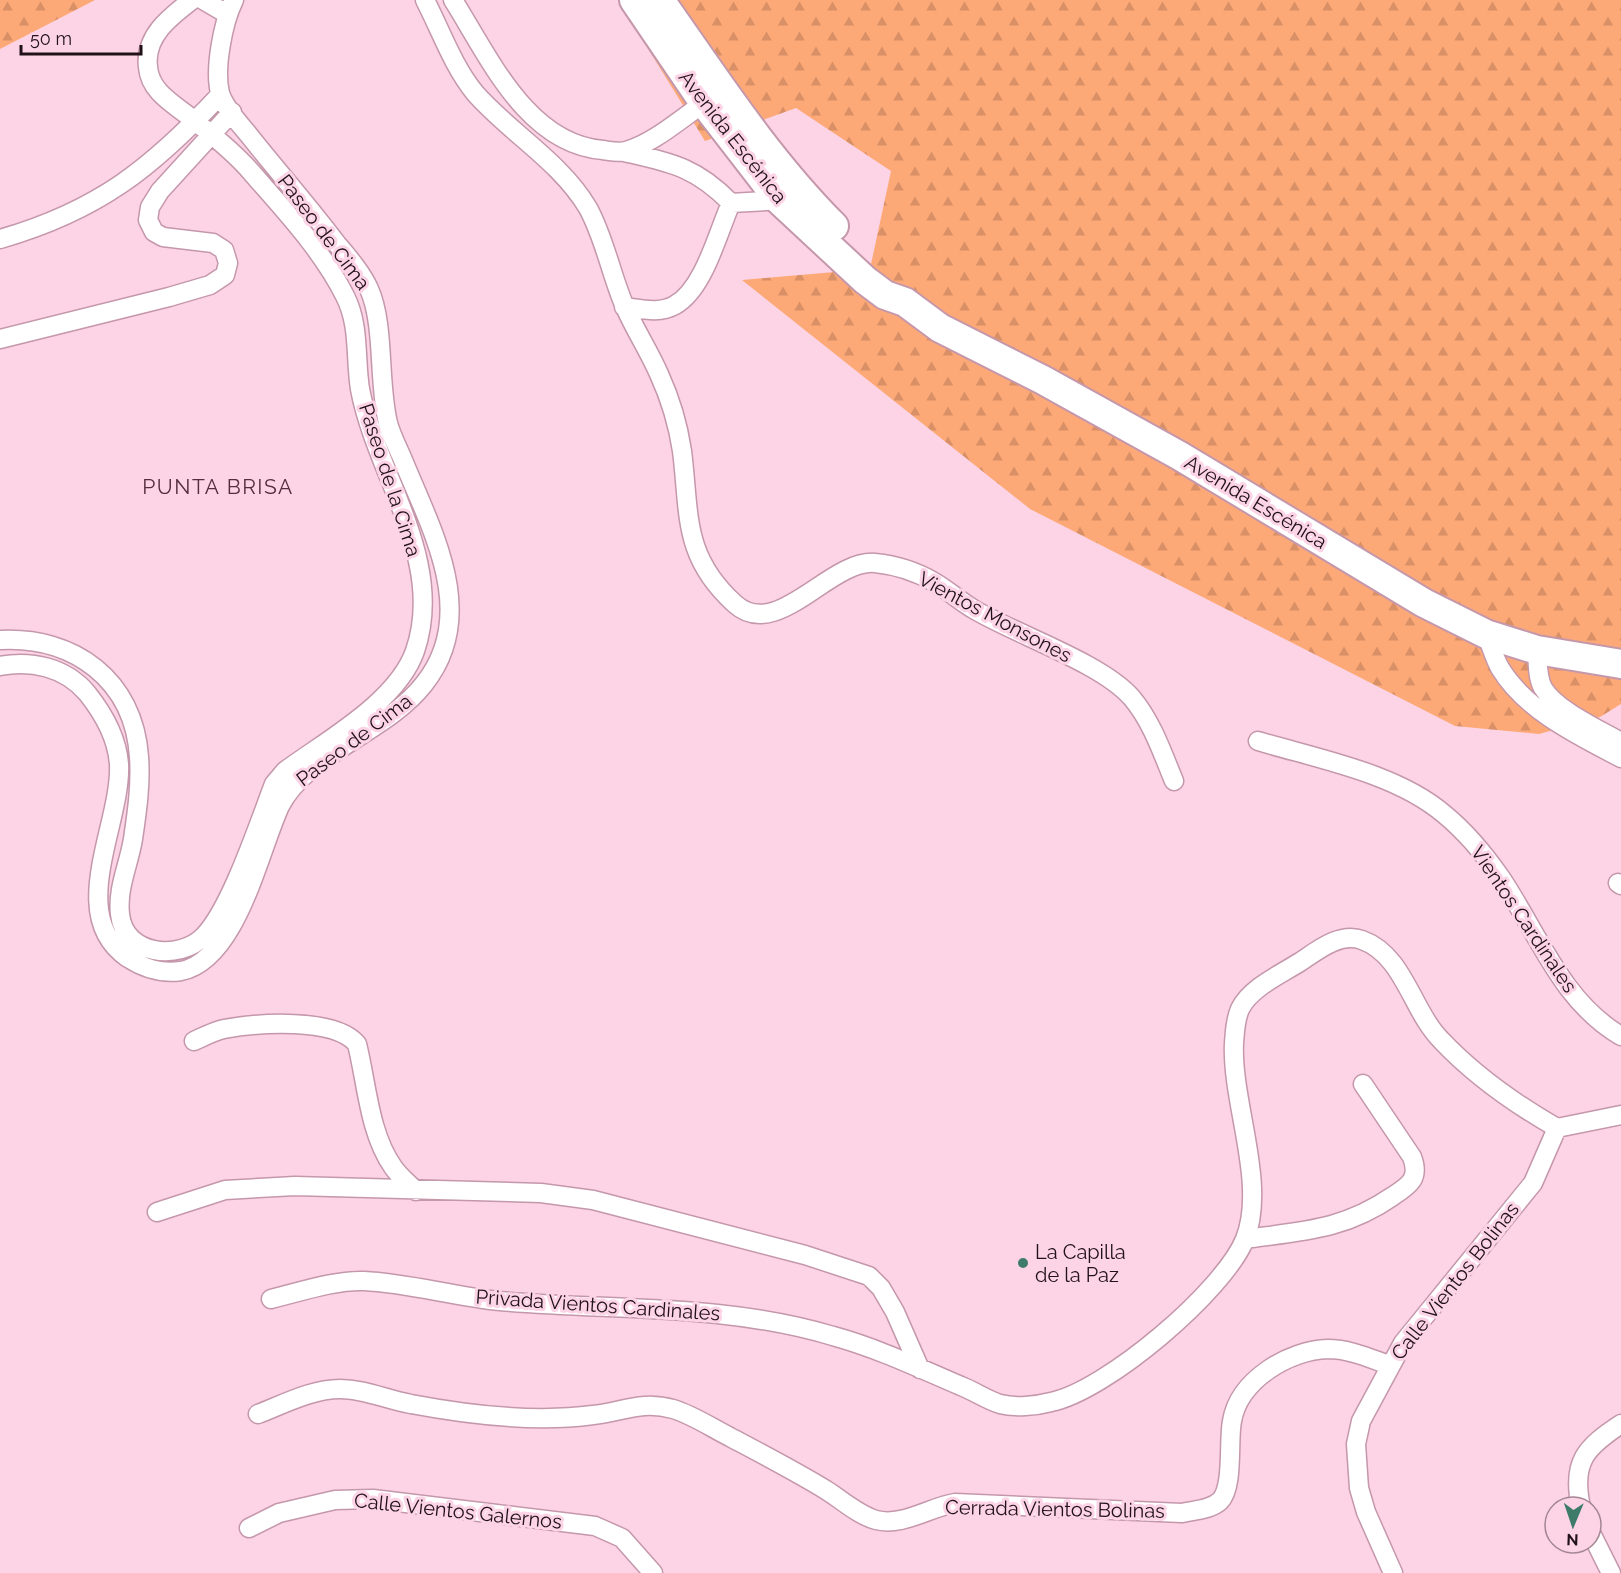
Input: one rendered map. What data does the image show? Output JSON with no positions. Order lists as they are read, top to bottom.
{
  "streets": {
    "main road": ["Avenida Escénica"],
    "street": [
      "Paseo de Cima",
      "Paseo de la Cima",
      "Vientos Monsones",
      "Vientos Cardinales",
      "Calle Vientos Bolinas",
      "Privada Vientos Cardinales",
      "Cerrada Vientos Bolinas",
      "Calle Vientos Galernos"
    ]
  },
  "crossings": [
    ["Calle Vientos Bolinas", "Cerrada Vientos Bolinas"]
  ],
  "districts": ["PUNTA BRISA"],
  "places": ["La Capilla de la Paz"],
  "scale_bar": "50 m",
  "north": "bottom"
}
